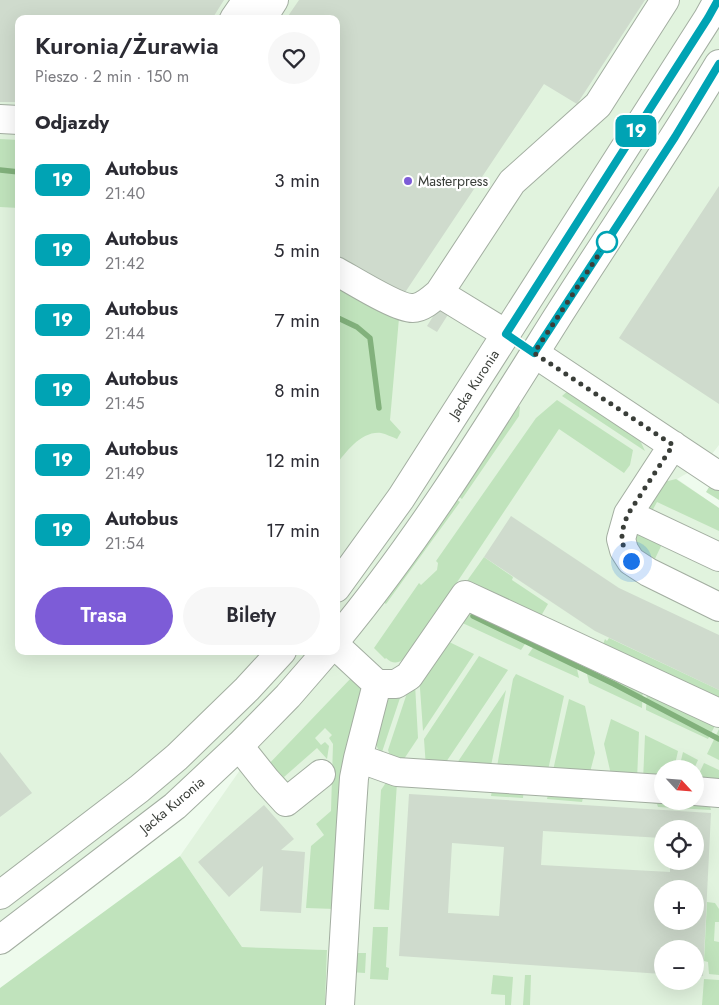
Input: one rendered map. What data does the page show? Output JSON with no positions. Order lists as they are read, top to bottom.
{
  "streets": {
    "main road": ["Jacka Kuronia"]
  },
  "places": ["Masterpress"],
  "lines": ["bus line 19"],
  "north": "bottom right",
  "page": {
    "on_map": "19",
    "heading": [
      ["Kuronia/Żurawia", "Pieszo · 2 min · 150 m"],
      "Odjazdy"
    ],
    "list": [
      {
        "mark": "19",
        "name": "Autobus",
        "note": "21:40",
        "value": "3 min"
      },
      {
        "mark": "19",
        "name": "Autobus",
        "note": "21:42",
        "value": "5 min"
      },
      {
        "mark": "19",
        "name": "Autobus",
        "note": "21:44",
        "value": "7 min"
      },
      {
        "mark": "19",
        "name": "Autobus",
        "note": "21:45",
        "value": "8 min"
      },
      {
        "mark": "19",
        "name": "Autobus",
        "note": "21:49",
        "value": "12 min"
      },
      {
        "mark": "19",
        "name": "Autobus",
        "note": "21:54",
        "value": "17 min"
      }
    ],
    "buttons": ["Trasa", "Bilety"],
    "map_buttons": ["+", "−"]
  }
}
